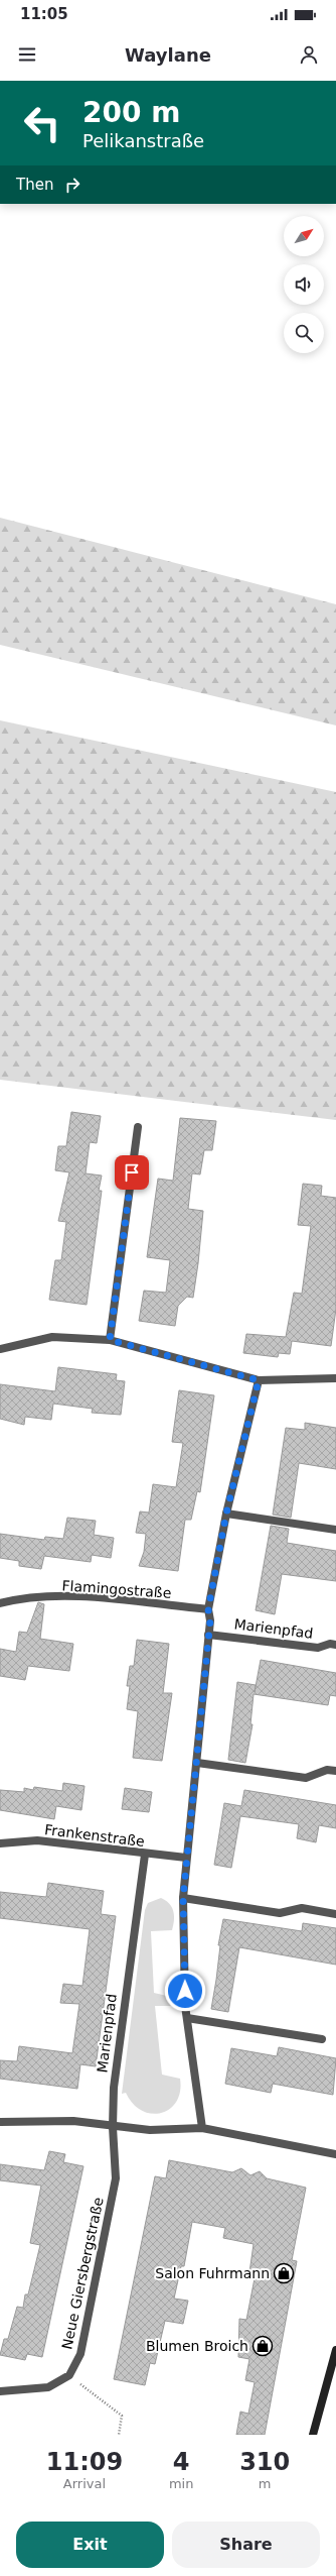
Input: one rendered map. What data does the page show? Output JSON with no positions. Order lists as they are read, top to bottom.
{
  "streets": {
    "street": [
      "Flamingostraße",
      "Marienpfad",
      "Frankenstraße",
      "Neue Giersbergstraße"
    ]
  },
  "crossings": [
    ["Marienpfad", "Frankenstraße"],
    ["Marienpfad", "Neue Giersbergstraße"]
  ],
  "places": {
    "shop": ["Salon Fuhrmann", "Blumen Broich"]
  },
  "north": "top right",
  "page": {
    "status": "11:05",
    "header": "Waylane",
    "turn": ["200 m", "Pelikanstraße"],
    "then": "Then",
    "eta": [
      "11:09",
      "Arrival",
      "4",
      "min",
      "310",
      "m"
    ],
    "buttons": ["Exit", "Share"]
  }
}
